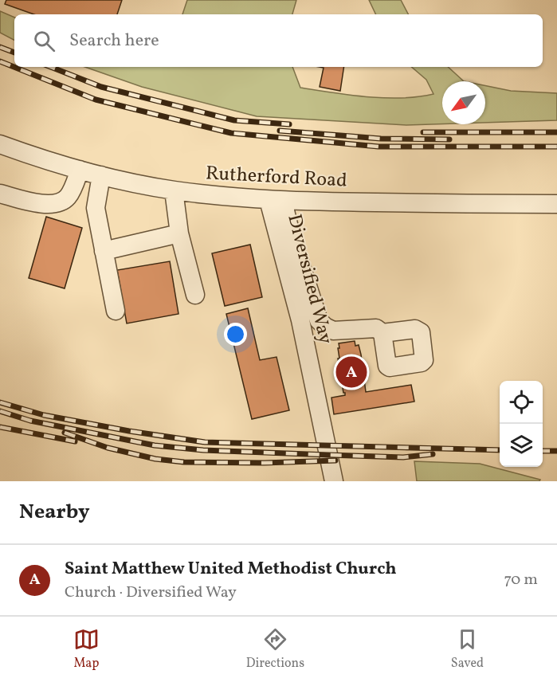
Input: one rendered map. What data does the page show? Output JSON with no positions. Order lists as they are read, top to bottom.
{
  "streets": {
    "street": ["Rutherford Road", "Diversified Way"]
  },
  "crossings": [
    ["Rutherford Road", "Diversified Way"]
  ],
  "north": "bottom left",
  "page": {
    "search": "Search here",
    "pins": "A",
    "heading": "Nearby",
    "list": [
      {
        "mark": "A",
        "name": "Saint Matthew United Methodist Church",
        "note": "Church · Diversified Way",
        "value": "70 m"
      }
    ],
    "nav": ["Map", "Directions", "Saved"]
  }
}
